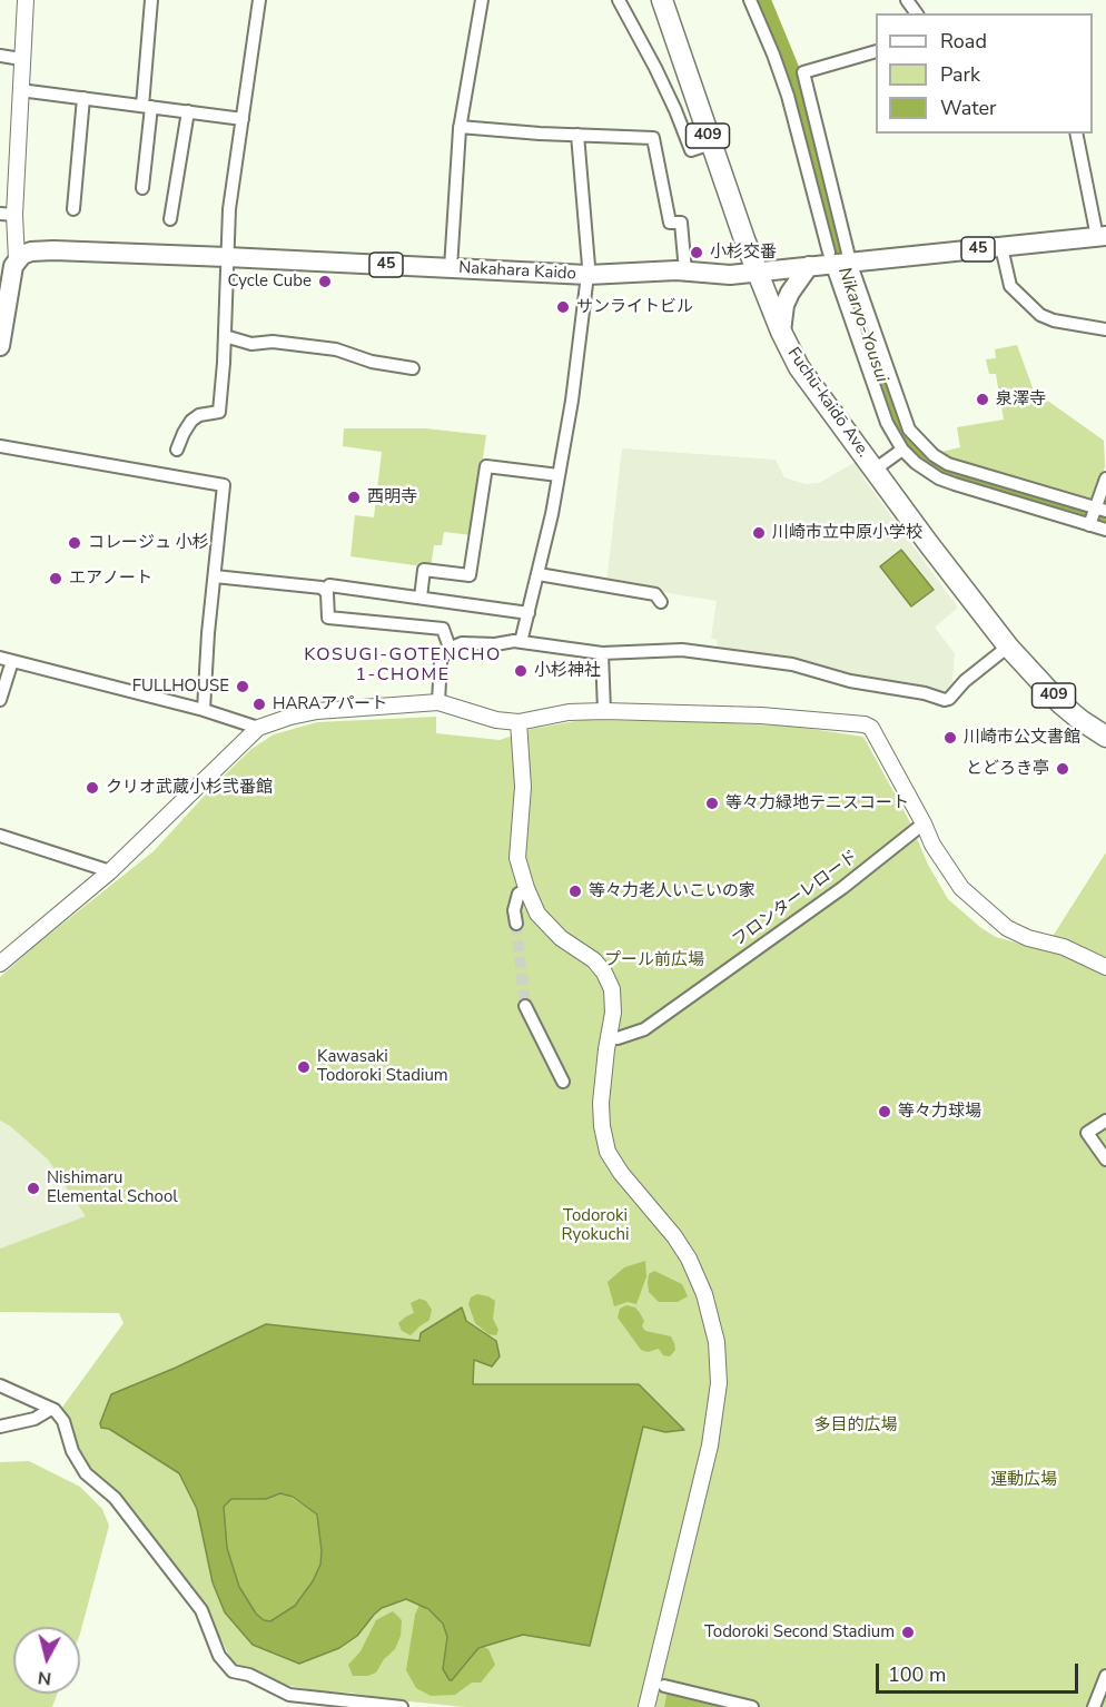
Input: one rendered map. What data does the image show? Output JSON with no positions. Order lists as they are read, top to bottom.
{
  "streets": {
    "highway": ["409", "Fuchū-kaidō Ave."],
    "main road": ["45", "Nakahara Kaido"],
    "street": ["フロンターレロード"]
  },
  "crossings": [
    ["Nakahara Kaido", "Fuchū-kaidō Ave."]
  ],
  "districts": ["KOSUGI-GOTENCHO 1-CHOME"],
  "water": ["Nikaryo-Yousui"],
  "parks": [
    "プール前広場",
    "Todoroki Ryokuchi",
    "多目的広場",
    "運動広場"
  ],
  "places": [
    "小杉交番",
    "Cycle Cube",
    "サンライトビル",
    "泉澤寺",
    "西明寺",
    "川崎市立中原小学校",
    "コレージュ 小杉",
    "エアノート",
    "小杉神社",
    "FULLHOUSE",
    "HARAアパート",
    "川崎市公文書館",
    "とどろき亭",
    "クリオ武蔵小杉弐番館",
    "等々力緑地テニスコート",
    "等々力老人いこいの家",
    "Kawasaki Todoroki Stadium",
    "等々力球場",
    "Nishimaru Elemental School",
    "Todoroki Second Stadium"
  ],
  "legend": ["Road", "Park", "Water"],
  "scale_bar": "100 m",
  "north": "bottom"
}
